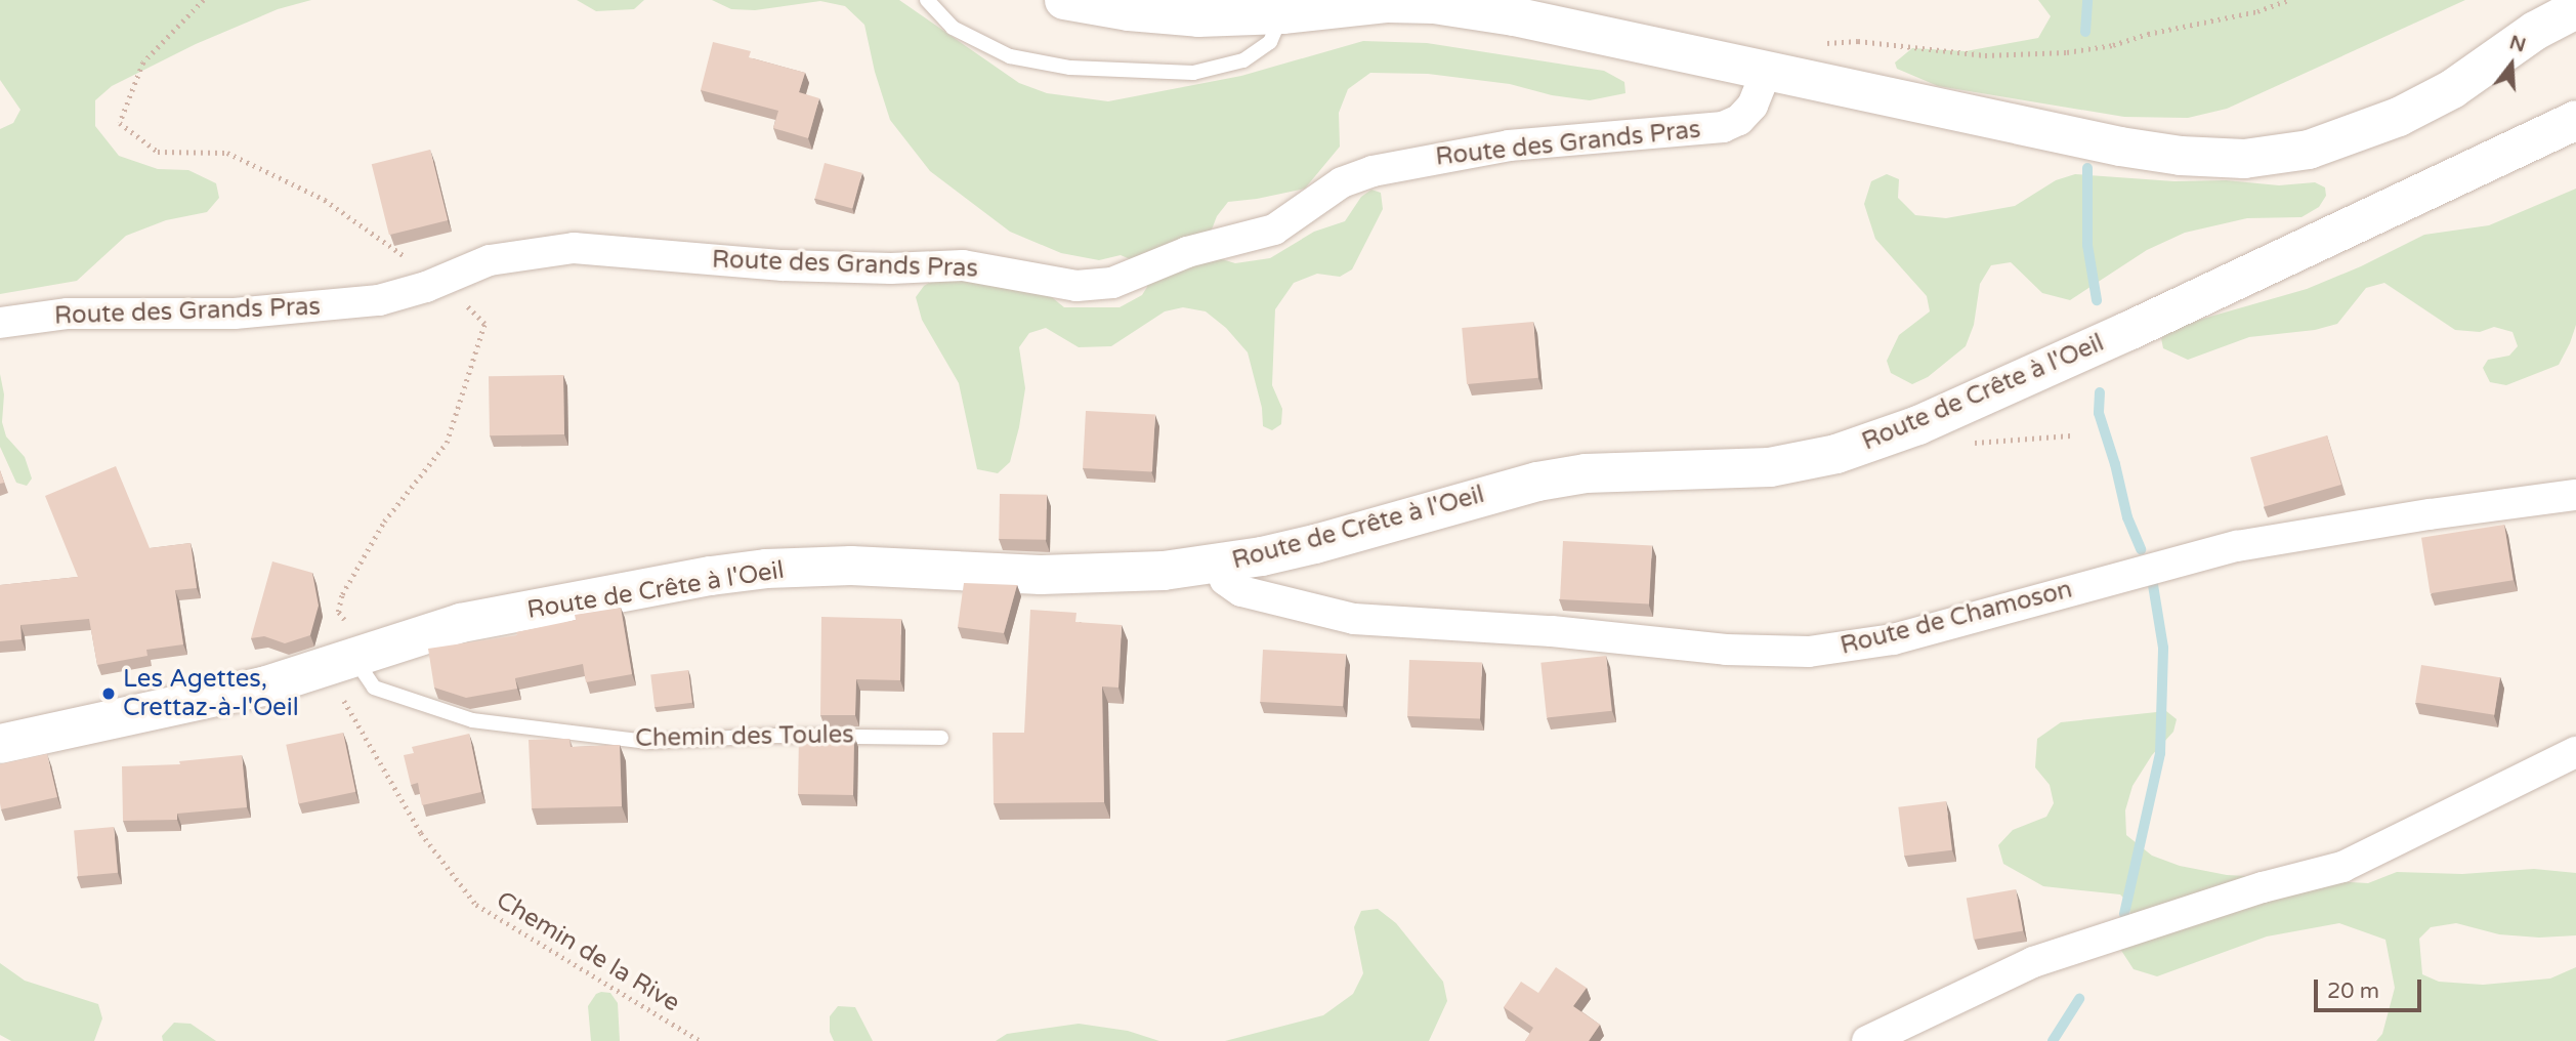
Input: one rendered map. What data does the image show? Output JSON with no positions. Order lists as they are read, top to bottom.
{
  "streets": {
    "street": ["Route des Grands Pras", "Route de Crête à l'Oeil", "Route de Chamoson"],
    "lane": ["Chemin des Toules"],
    "path": ["Chemin de la Rive"]
  },
  "crossings": [
    ["Route de Crête à l'Oeil", "Route de Chamoson"],
    ["Route de Crête à l'Oeil", "Chemin des Toules"],
    ["Route de Crête à l'Oeil", "Chemin de la Rive"],
    ["Chemin des Toules", "Chemin de la Rive"]
  ],
  "places": ["Les Agettes, Crettaz-à-l'Oeil"],
  "scale_bar": "20 m",
  "north": "top"
}
